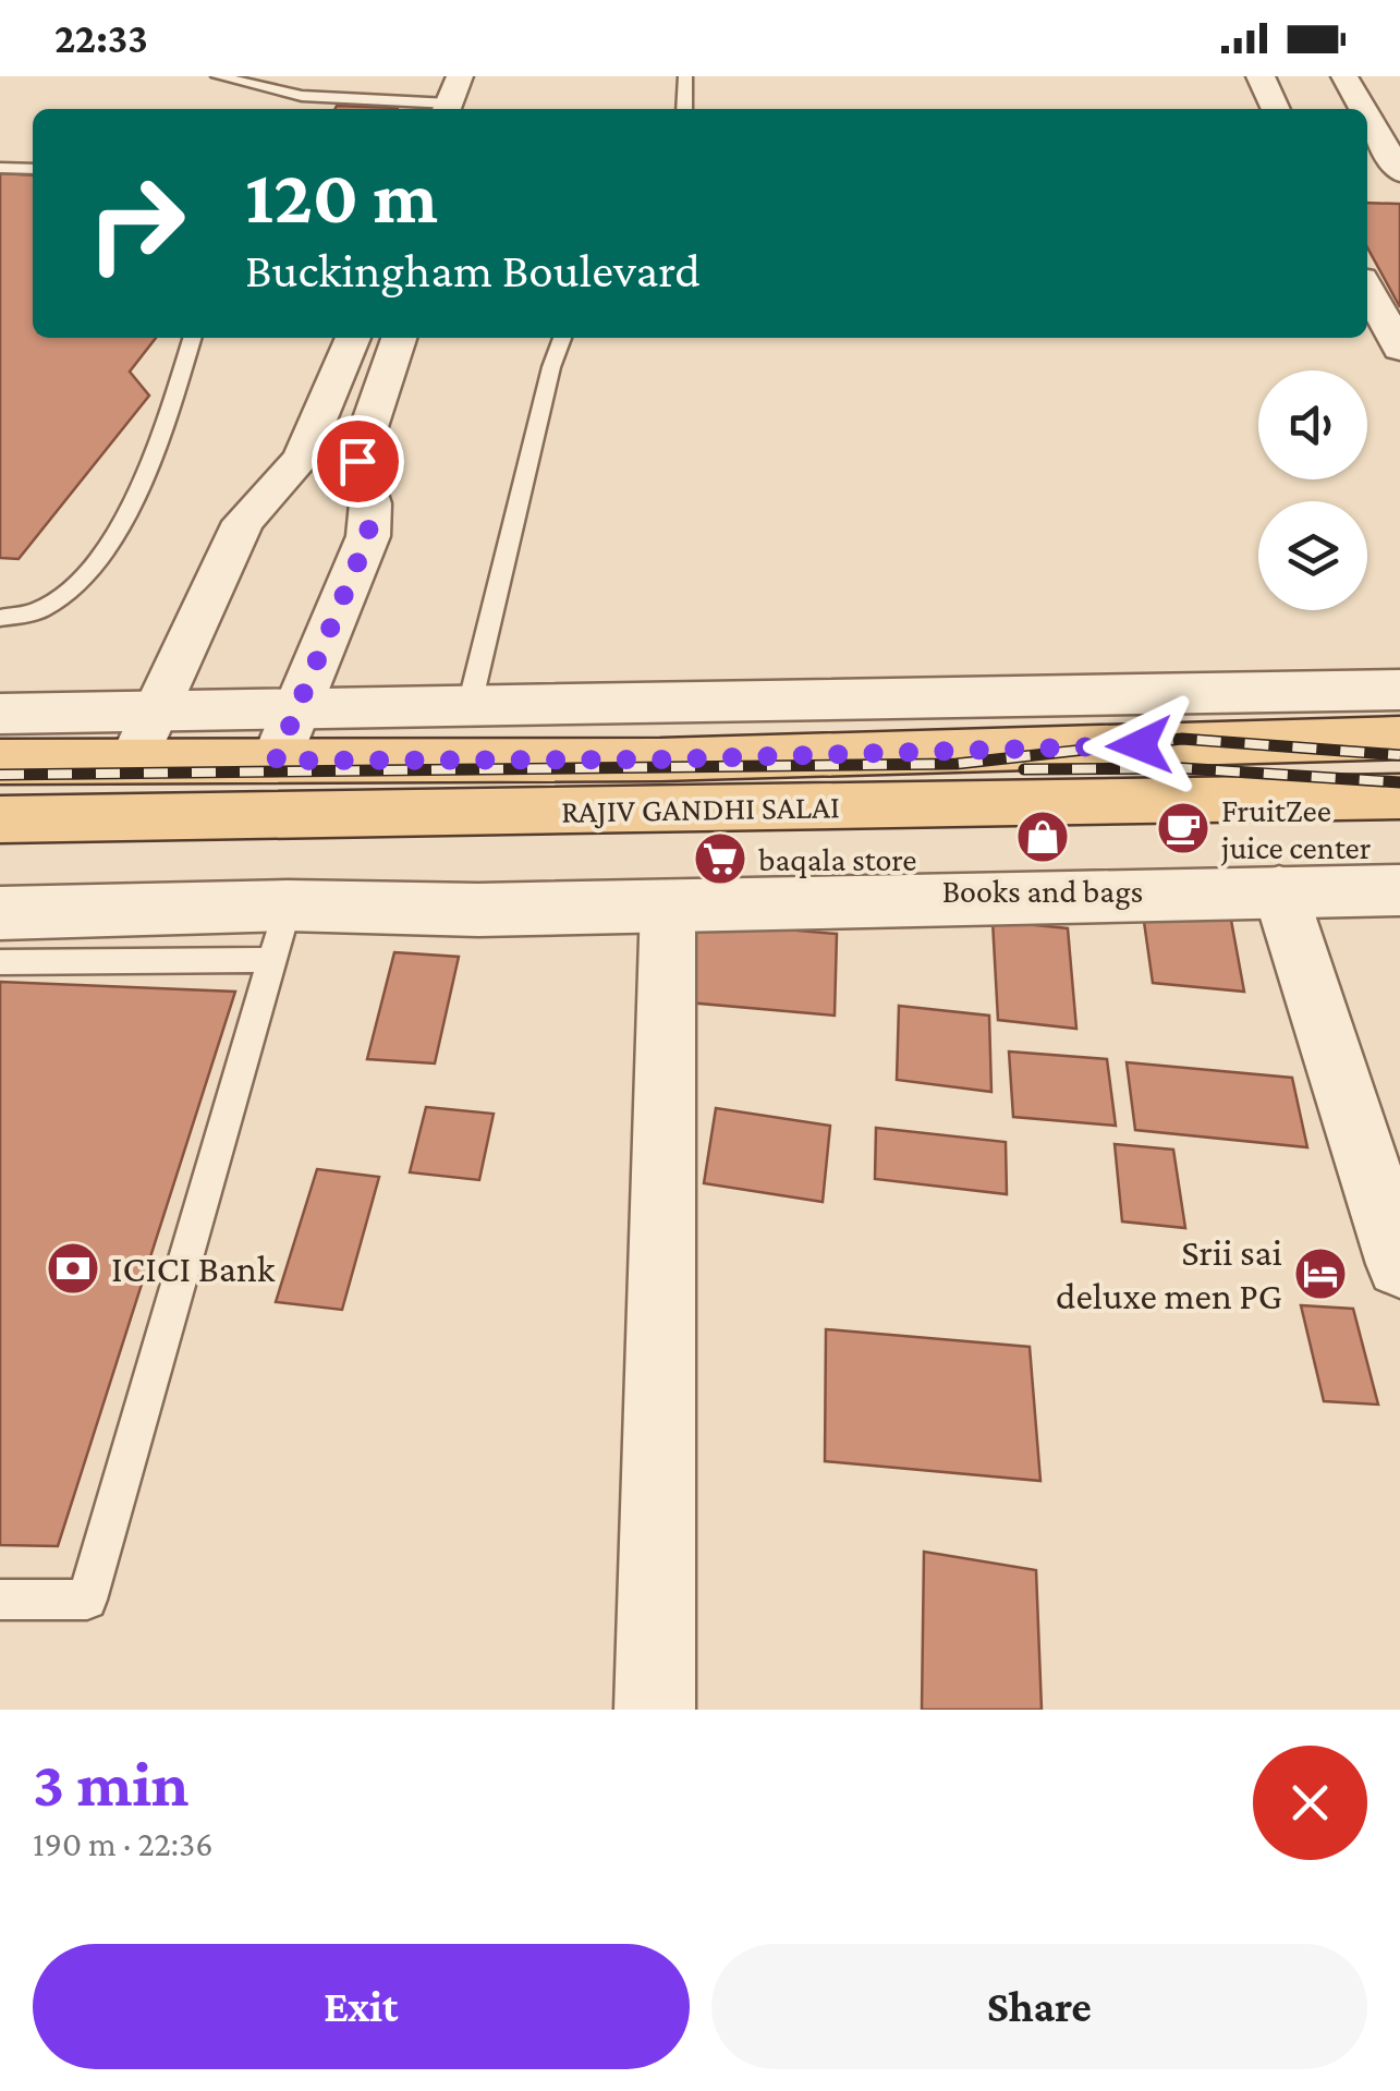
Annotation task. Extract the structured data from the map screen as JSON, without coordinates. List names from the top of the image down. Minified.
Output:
{"streets":{"main road":["RAJIV GANDHI SALAI"]},"places":{"cafe":["FruitZee juice center"],"shop":["Books and bags"],"supermarket":["baqala store"],"bank":["ICICI Bank"],"hotel":["Srii sai deluxe men PG"]},"page":{"status":"22:33","turn":["120 m","Buckingham Boulevard"],"heading":["3 min","190 m · 22:36"],"buttons":["Exit","Share"]}}
